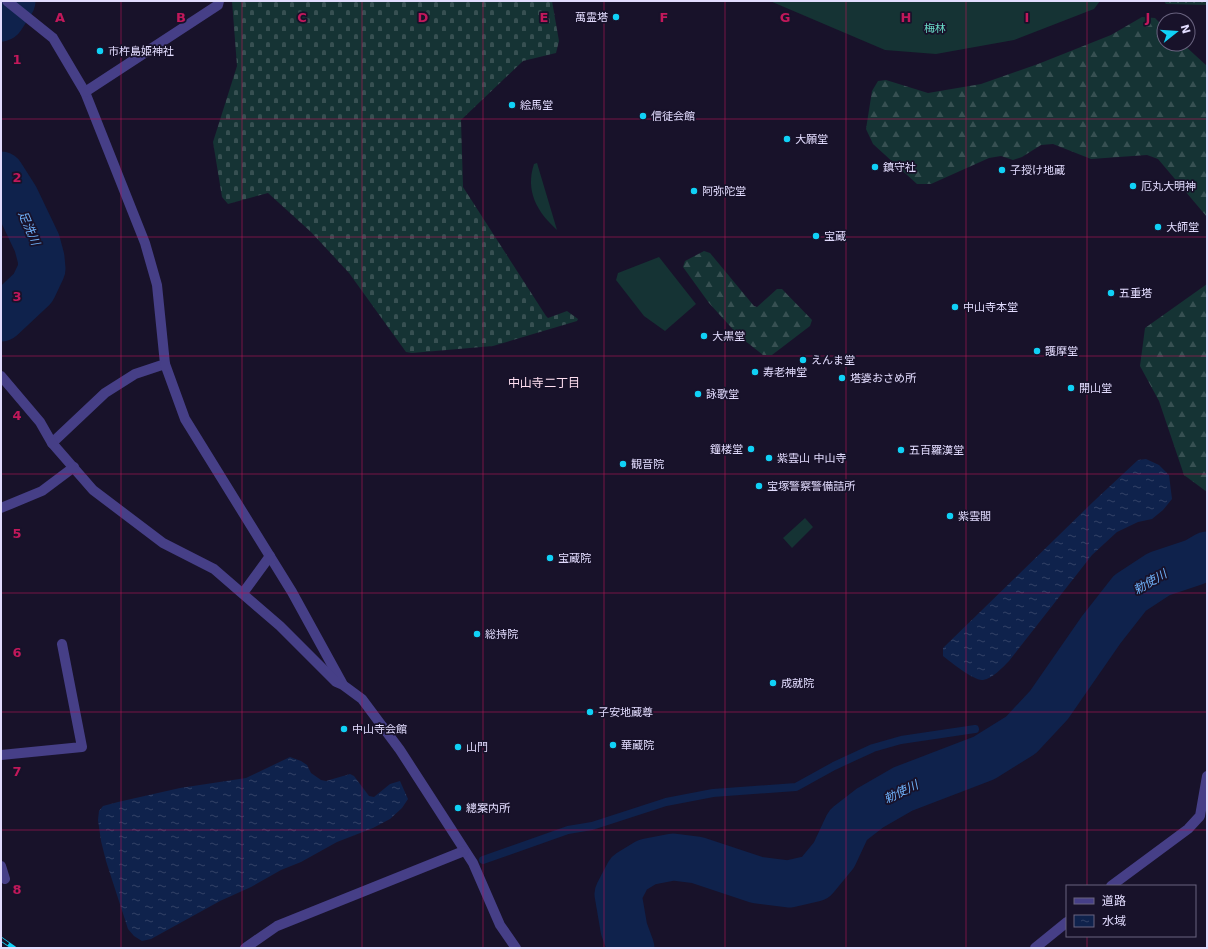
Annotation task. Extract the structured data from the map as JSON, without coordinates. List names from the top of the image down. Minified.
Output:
{"districts":["中山寺二丁目"],"water":["足洗川","勅使川"],"parks":["梅林"],"places":["萬霊塔","市杵島姫神社","絵馬堂","信徒会館","大願堂","鎮守社","子授け地蔵","厄丸大明神","阿弥陀堂","大師堂","宝蔵","五重塔","中山寺本堂","大黒堂","護摩堂","えんま堂","寿老神堂","塔婆おさめ所","開山堂","詠歌堂","鐘楼堂","五百羅漢堂","紫雲山 中山寺","観音院","宝塚警察警備詰所","紫雲閣","宝蔵院","総持院","成就院","子安地蔵尊","中山寺会館","華蔵院","山門","總案内所"],"legend":["道路","水域"],"north":"right","grid":{"columns":["A","B","C","D","E","F","G","H","I","J"],"rows":["1","2","3","4","5","6","7","8"]}}
